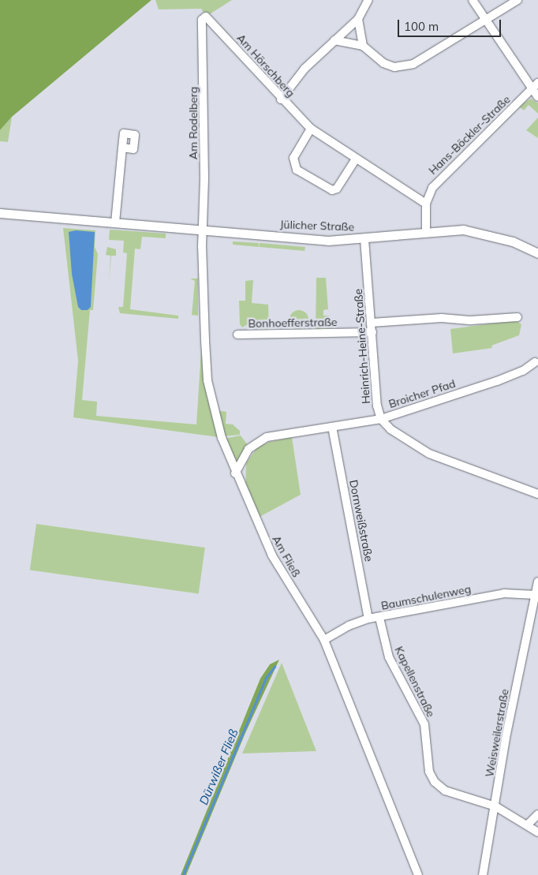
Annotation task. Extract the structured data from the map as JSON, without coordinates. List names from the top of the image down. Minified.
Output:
{"streets":{"street":["Am Hörschberg","Am Rodelberg","Hans-Böckler-Straße","Jülicher Straße","Bonhoefferstraße","Heinrich-Heine-Straße","Broicher Pfad","Dornweißstraße","Am Fließ","Baumschulenweg","Kapellenstraße","Weisweilerstraße"]},"crossings":[["Am Hörschberg","Am Rodelberg"],["Am Hörschberg","Hans-Böckler-Straße"],["Am Rodelberg","Jülicher Straße"],["Am Rodelberg","Am Fließ"],["Hans-Böckler-Straße","Jülicher Straße"],["Jülicher Straße","Heinrich-Heine-Straße"],["Jülicher Straße","Am Fließ"],["Bonhoefferstraße","Heinrich-Heine-Straße"],["Heinrich-Heine-Straße","Broicher Pfad"],["Broicher Pfad","Dornweißstraße"],["Broicher Pfad","Am Fließ"],["Dornweißstraße","Baumschulenweg"],["Am Fließ","Baumschulenweg"],["Baumschulenweg","Kapellenstraße"],["Baumschulenweg","Weisweilerstraße"],["Kapellenstraße","Weisweilerstraße"]],"water":["Dürwißer Fließ"],"scale_bar":"100 m"}
